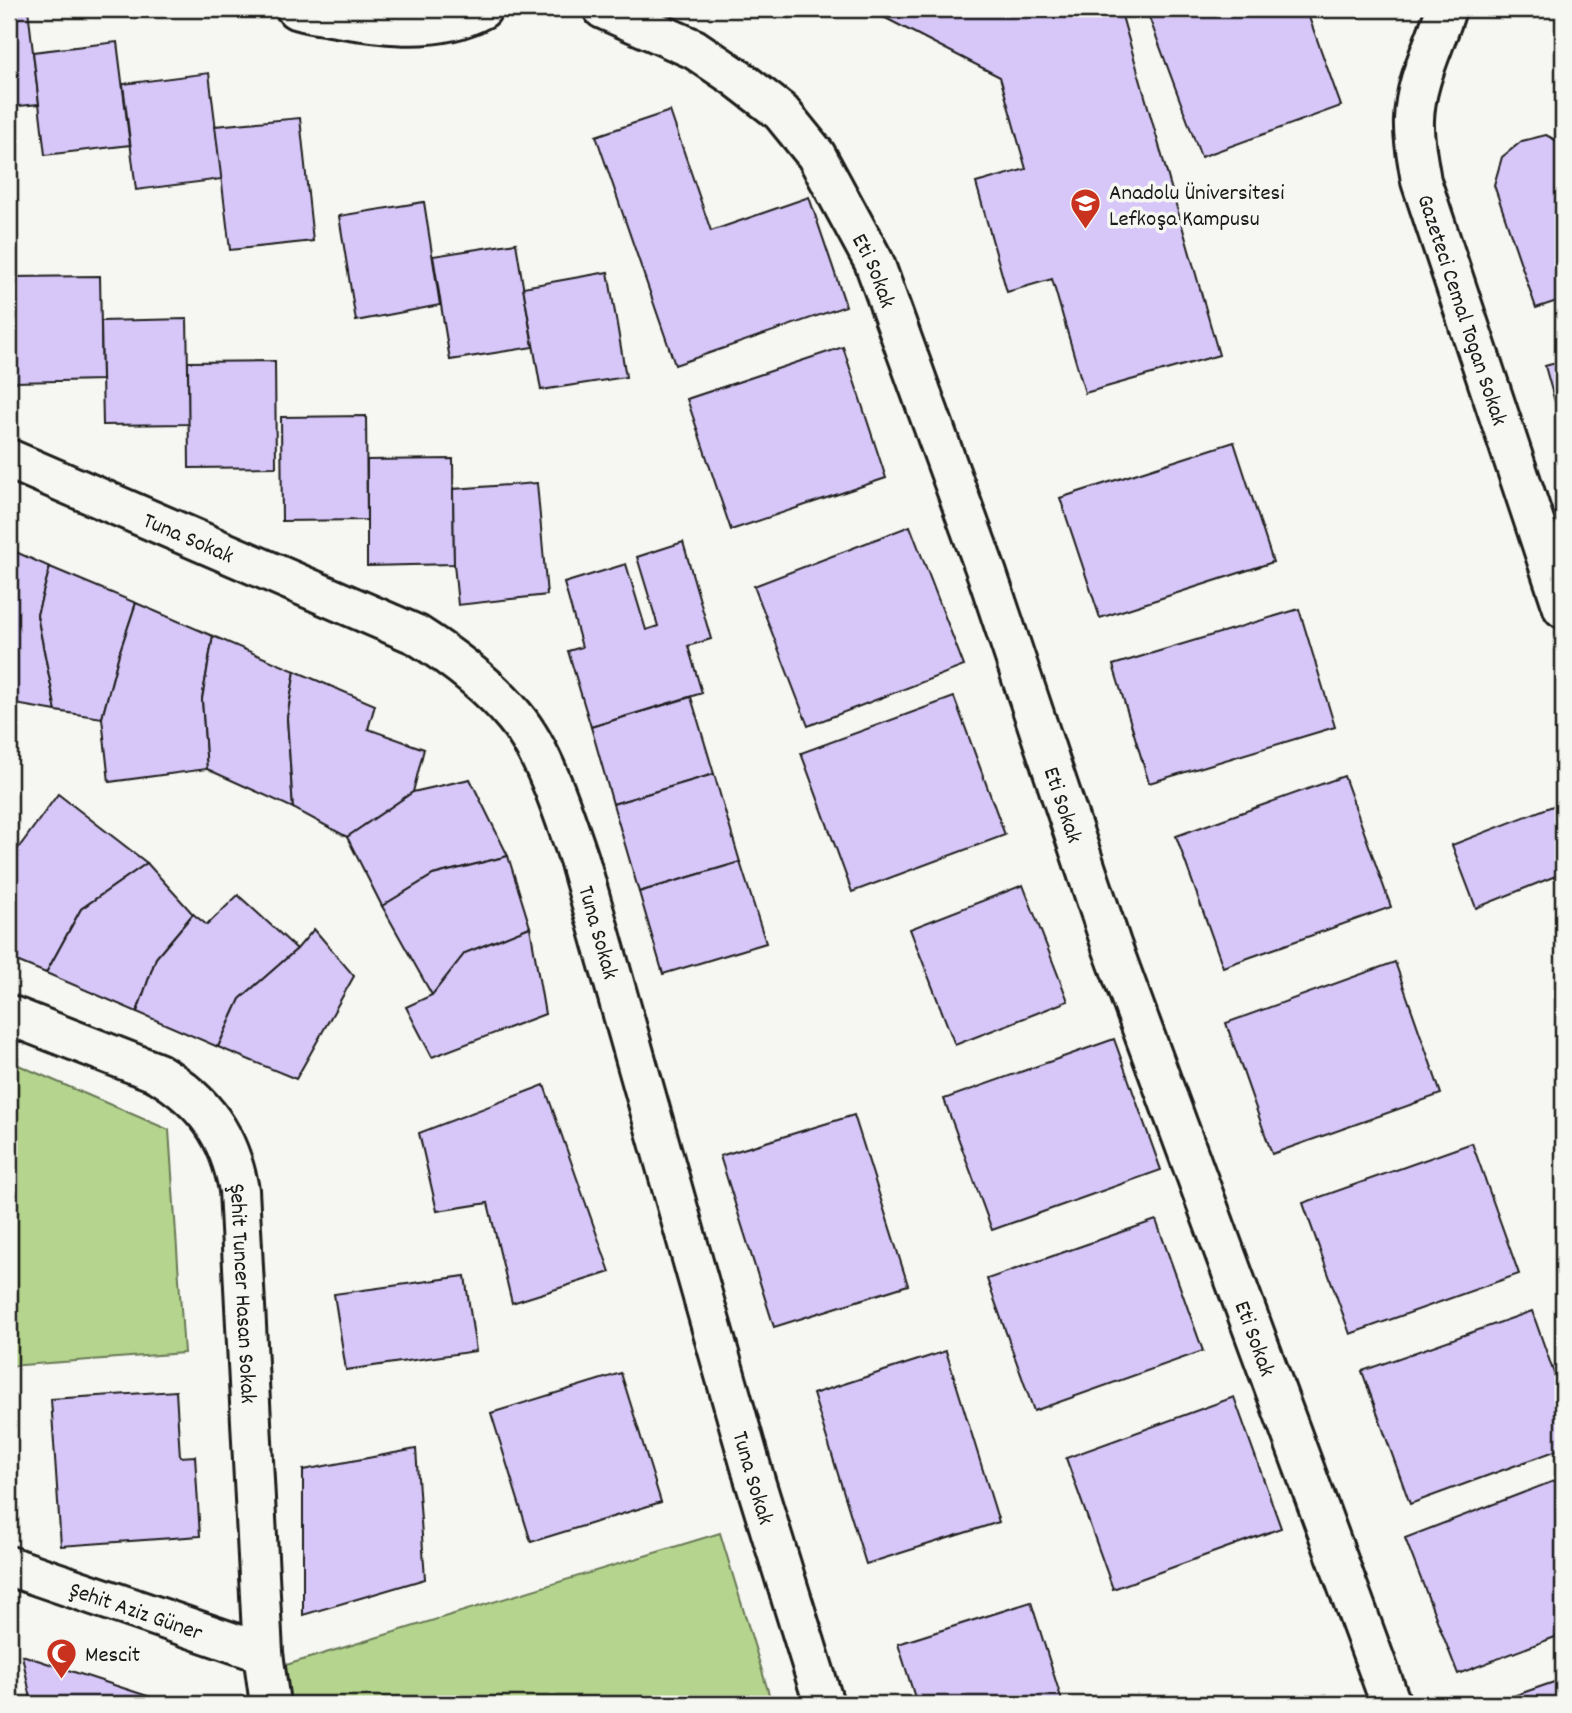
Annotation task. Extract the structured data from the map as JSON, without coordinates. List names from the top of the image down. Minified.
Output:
{"streets":{"street":["Eti Sokak","Gazeteci Cemal Togan Sokak","Tuna Sokak","Şehit Tuncer Hasan Sokak","Şehit Aziz Güner"]},"crossings":[["Şehit Tuncer Hasan Sokak","Şehit Aziz Güner"]],"places":{"school or university":["Anadolu Üniversitesi Lefkoşa Kampusu"],"mosque":["Mescit"]}}
